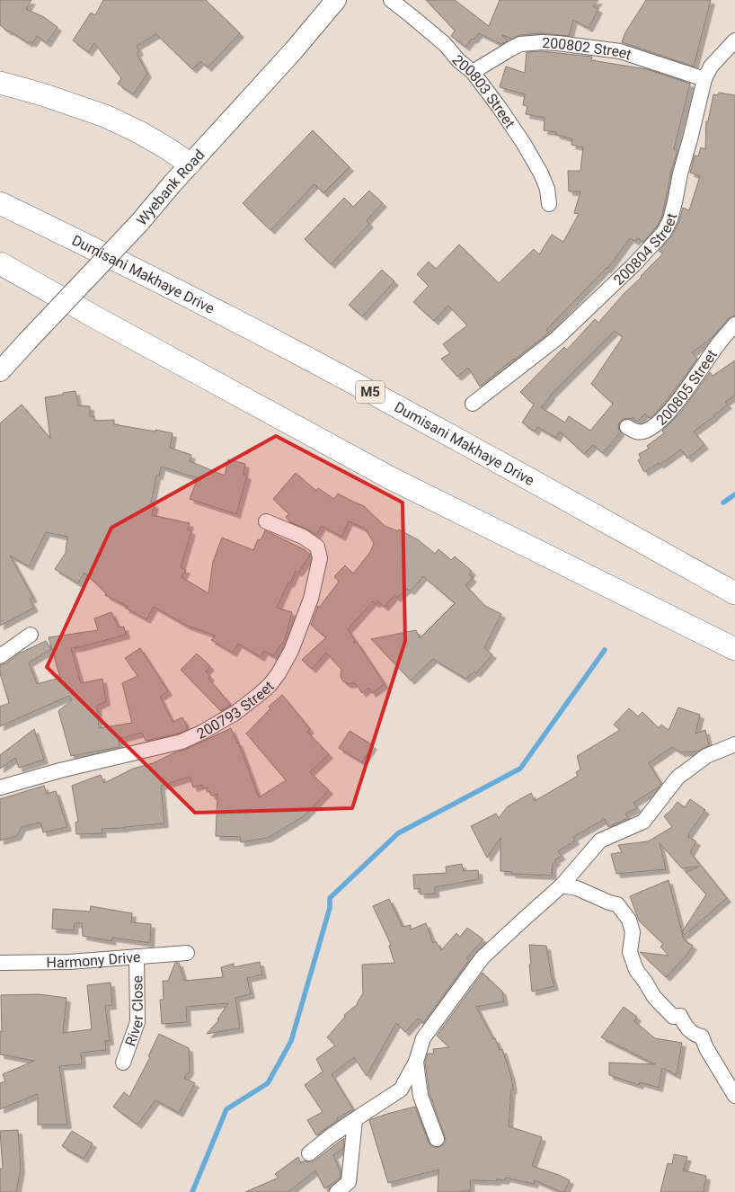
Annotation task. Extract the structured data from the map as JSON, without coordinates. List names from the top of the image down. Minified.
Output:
{"streets":{"main road":["Dumisani Makhaye Drive","M5"],"street":["200802 Street","200803 Street","Wyebank Road","200804 Street","200805 Street","200793 Street","Harmony Drive","River Close"]},"crossings":[["200802 Street","200803 Street"],["200802 Street","200804 Street"],["Harmony Drive","River Close"]]}
